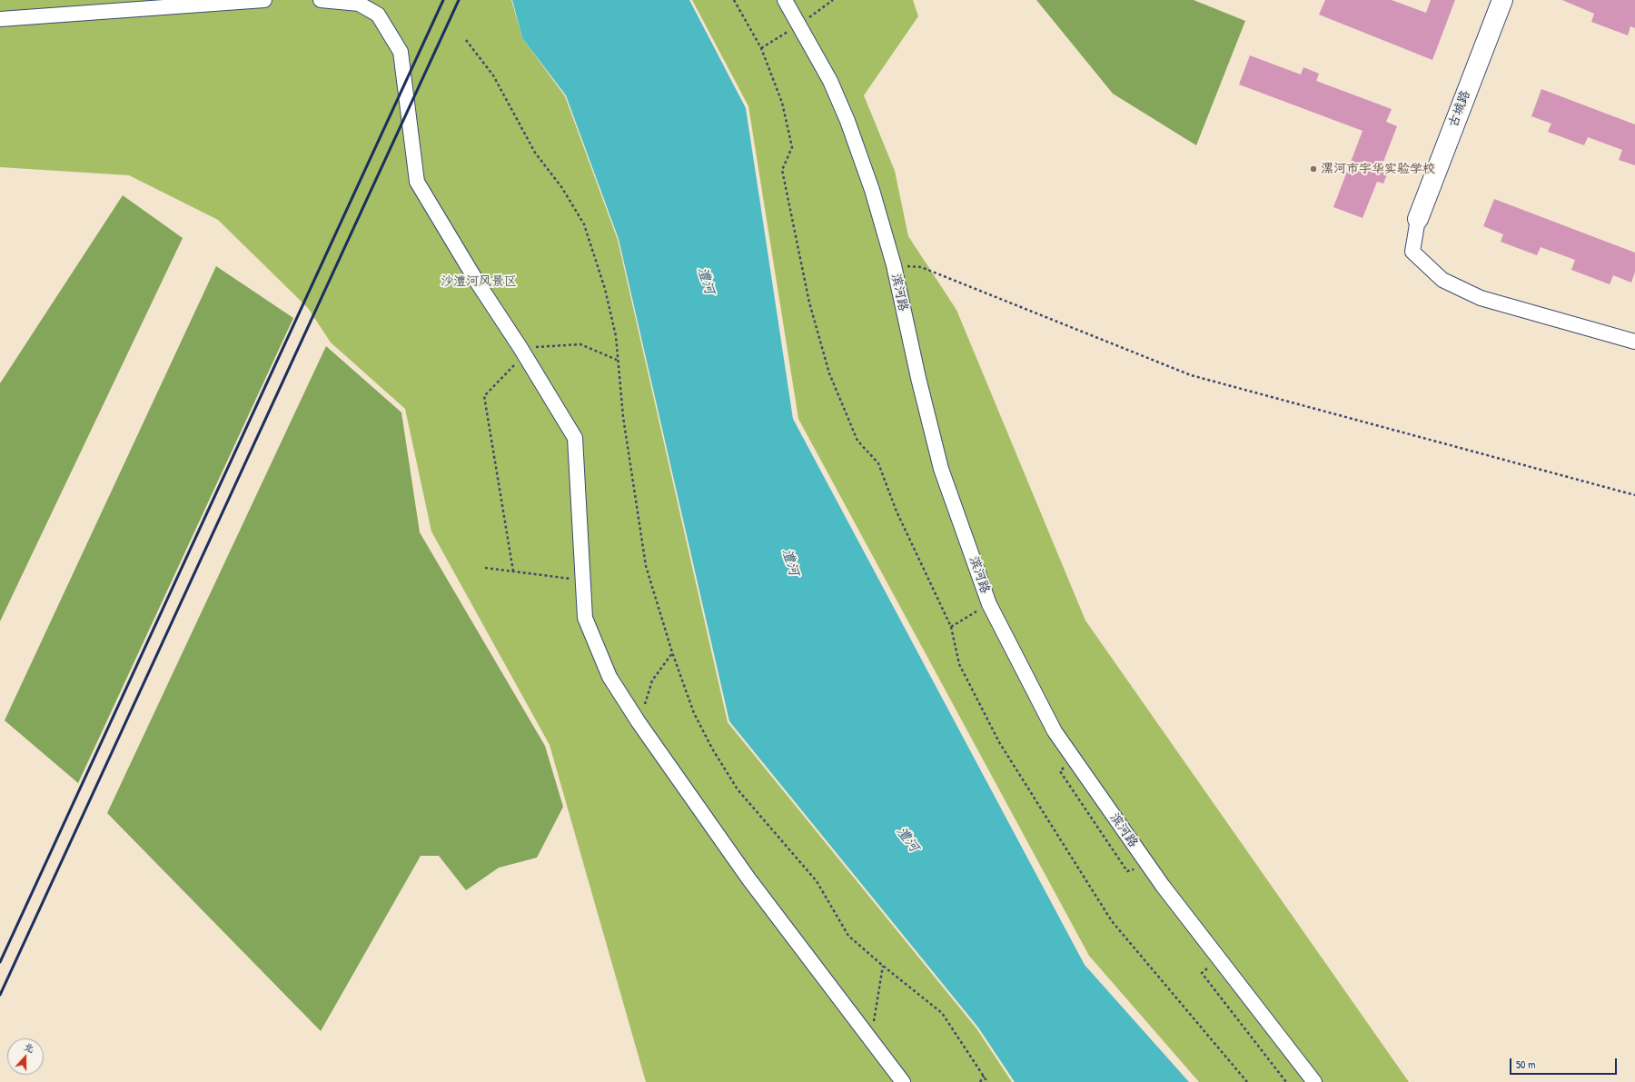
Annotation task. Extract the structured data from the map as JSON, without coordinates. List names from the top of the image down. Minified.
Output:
{"streets":{"street":["古城路","滨河路"]},"water":["澧河"],"parks":["沙澧河风景区"],"places":["漯河市宇华实验学校"],"scale_bar":"50 m","north":"top"}
